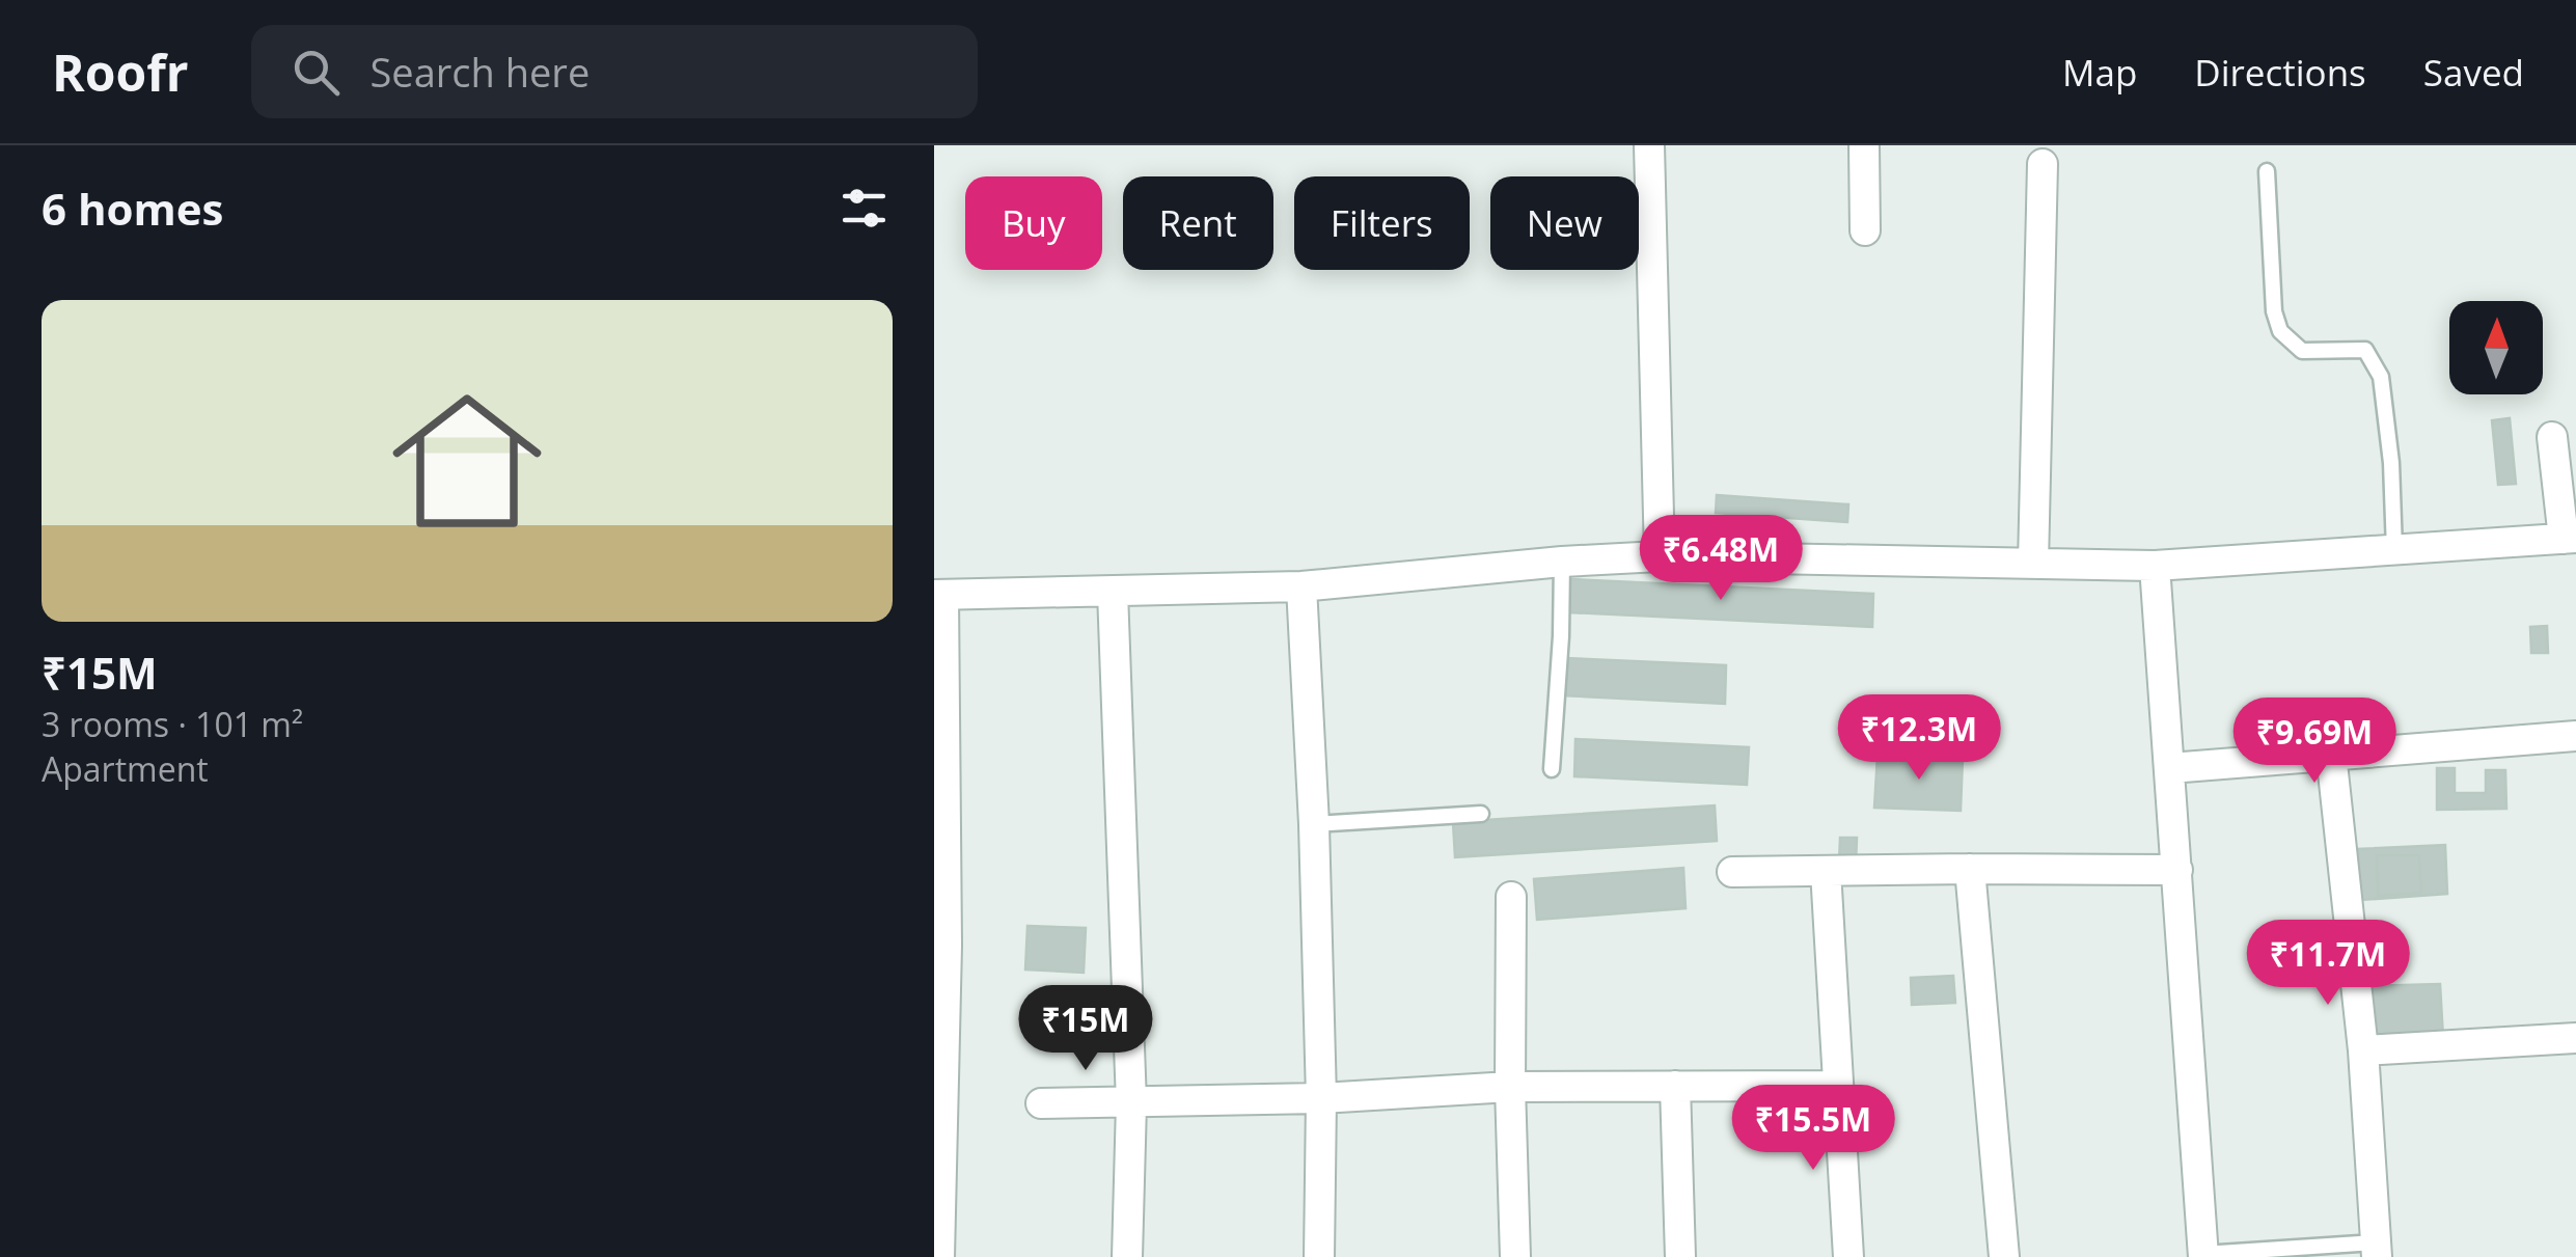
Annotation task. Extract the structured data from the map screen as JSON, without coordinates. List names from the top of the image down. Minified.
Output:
{"north":"top","page":{"header":"Roofr","search":"Search here","nav":["Map","Directions","Saved"],"heading":"6 homes","chip":["Buy","Rent","Filters","New"],"list":[{"name":"₹15M","note":"3 rooms · 101 m² · Apartment"}],"price":["₹6.48M","₹12.3M","₹9.69M","₹11.7M","₹15M","₹15.5M"]}}
